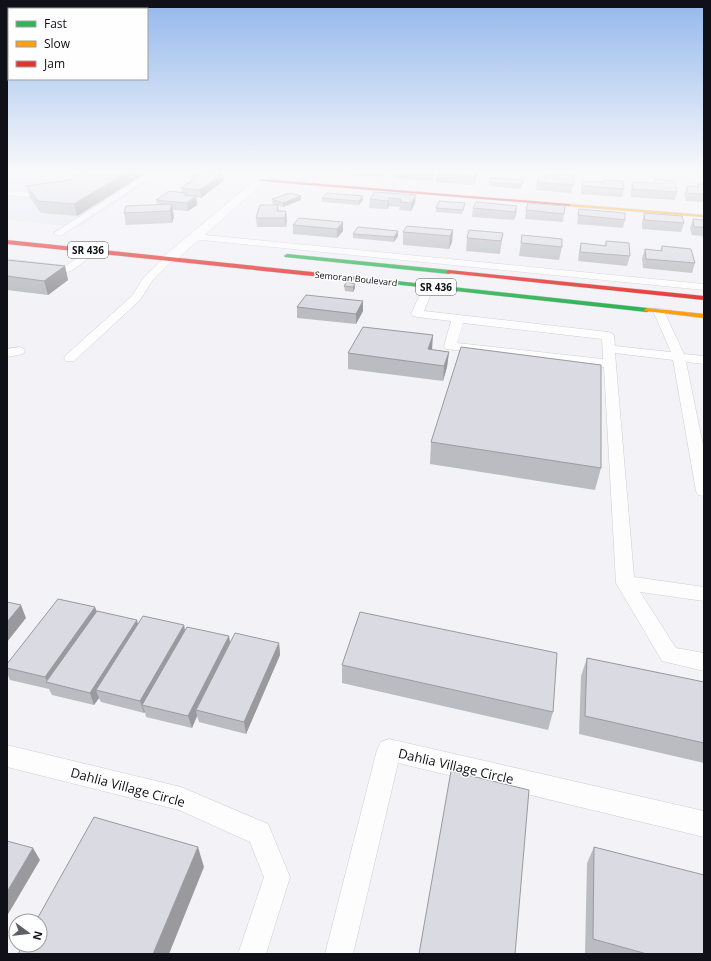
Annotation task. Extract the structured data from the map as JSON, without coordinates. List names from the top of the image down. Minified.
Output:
{"streets":{"main road":["SR 436","Semoran Boulevard"],"lane":["Dahlia Village Circle"]},"legend":["Fast","Slow","Jam"],"north":"right"}
